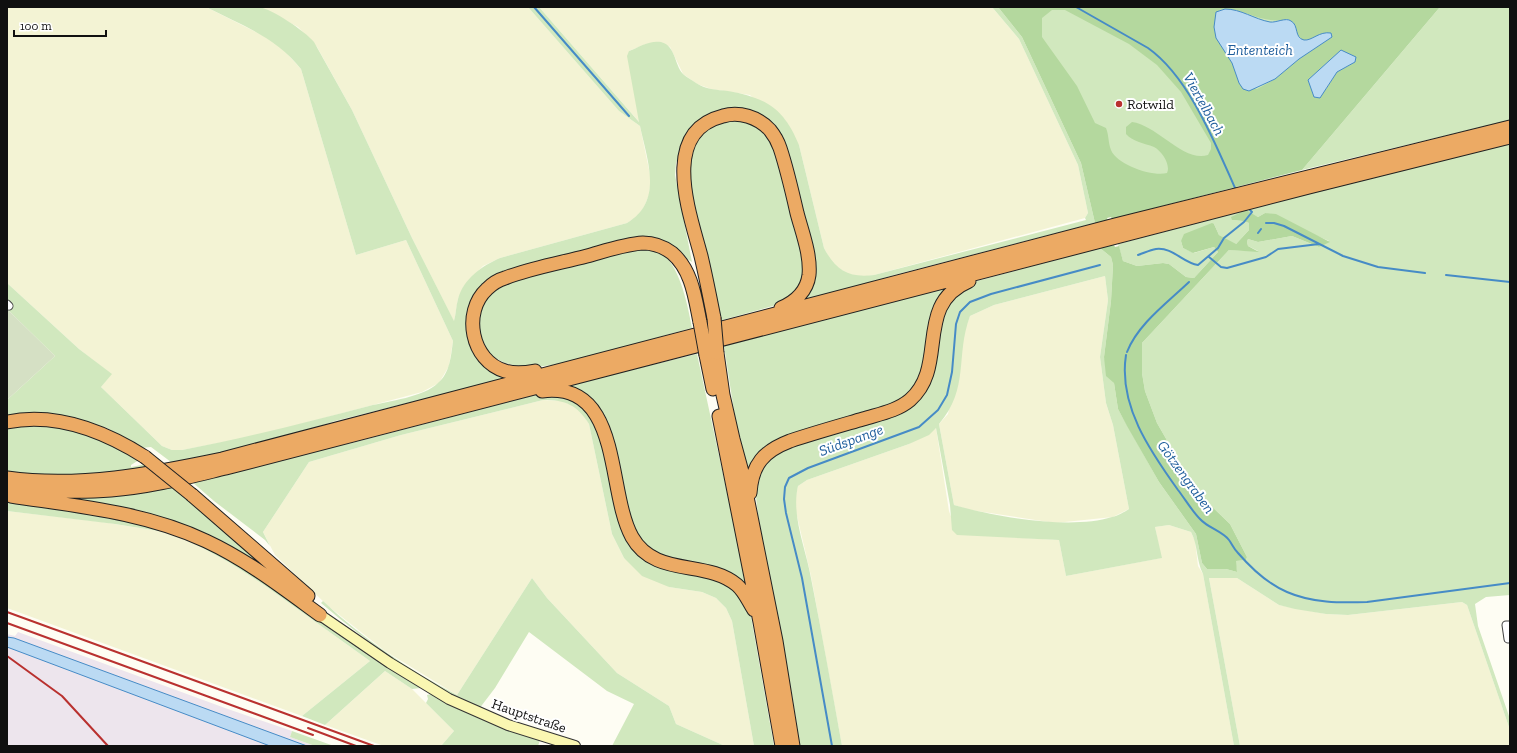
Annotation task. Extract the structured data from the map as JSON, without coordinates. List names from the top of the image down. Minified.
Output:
{"streets":{"main road":["Hauptstraße"]},"water":["Ententeich","Viertelbach","Südspange","Götzengraben"],"places":["Rotwild"],"scale_bar":"100 m"}
